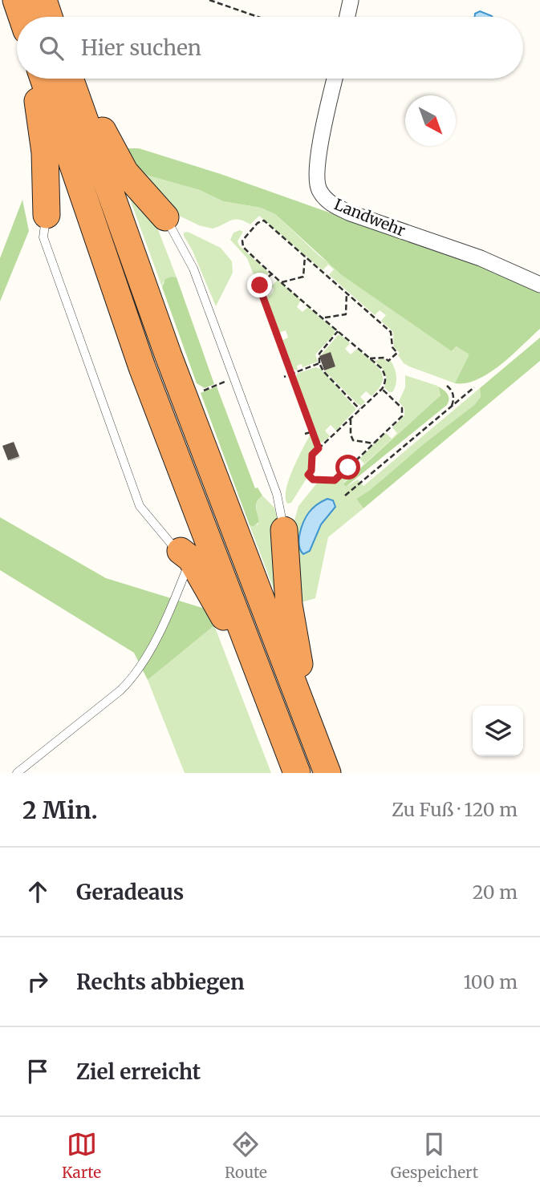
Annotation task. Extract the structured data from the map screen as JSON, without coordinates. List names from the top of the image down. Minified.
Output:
{"streets":{"street":["Landwehr"]},"north":"bottom right","page":{"search":"Hier suchen","heading":["2 Min.","Zu Fuß · 120 m"],"list":[["Geradeaus","20 m"],["Rechts abbiegen","100 m"],"Ziel erreicht"],"nav":["Karte","Route","Gespeichert"]}}
